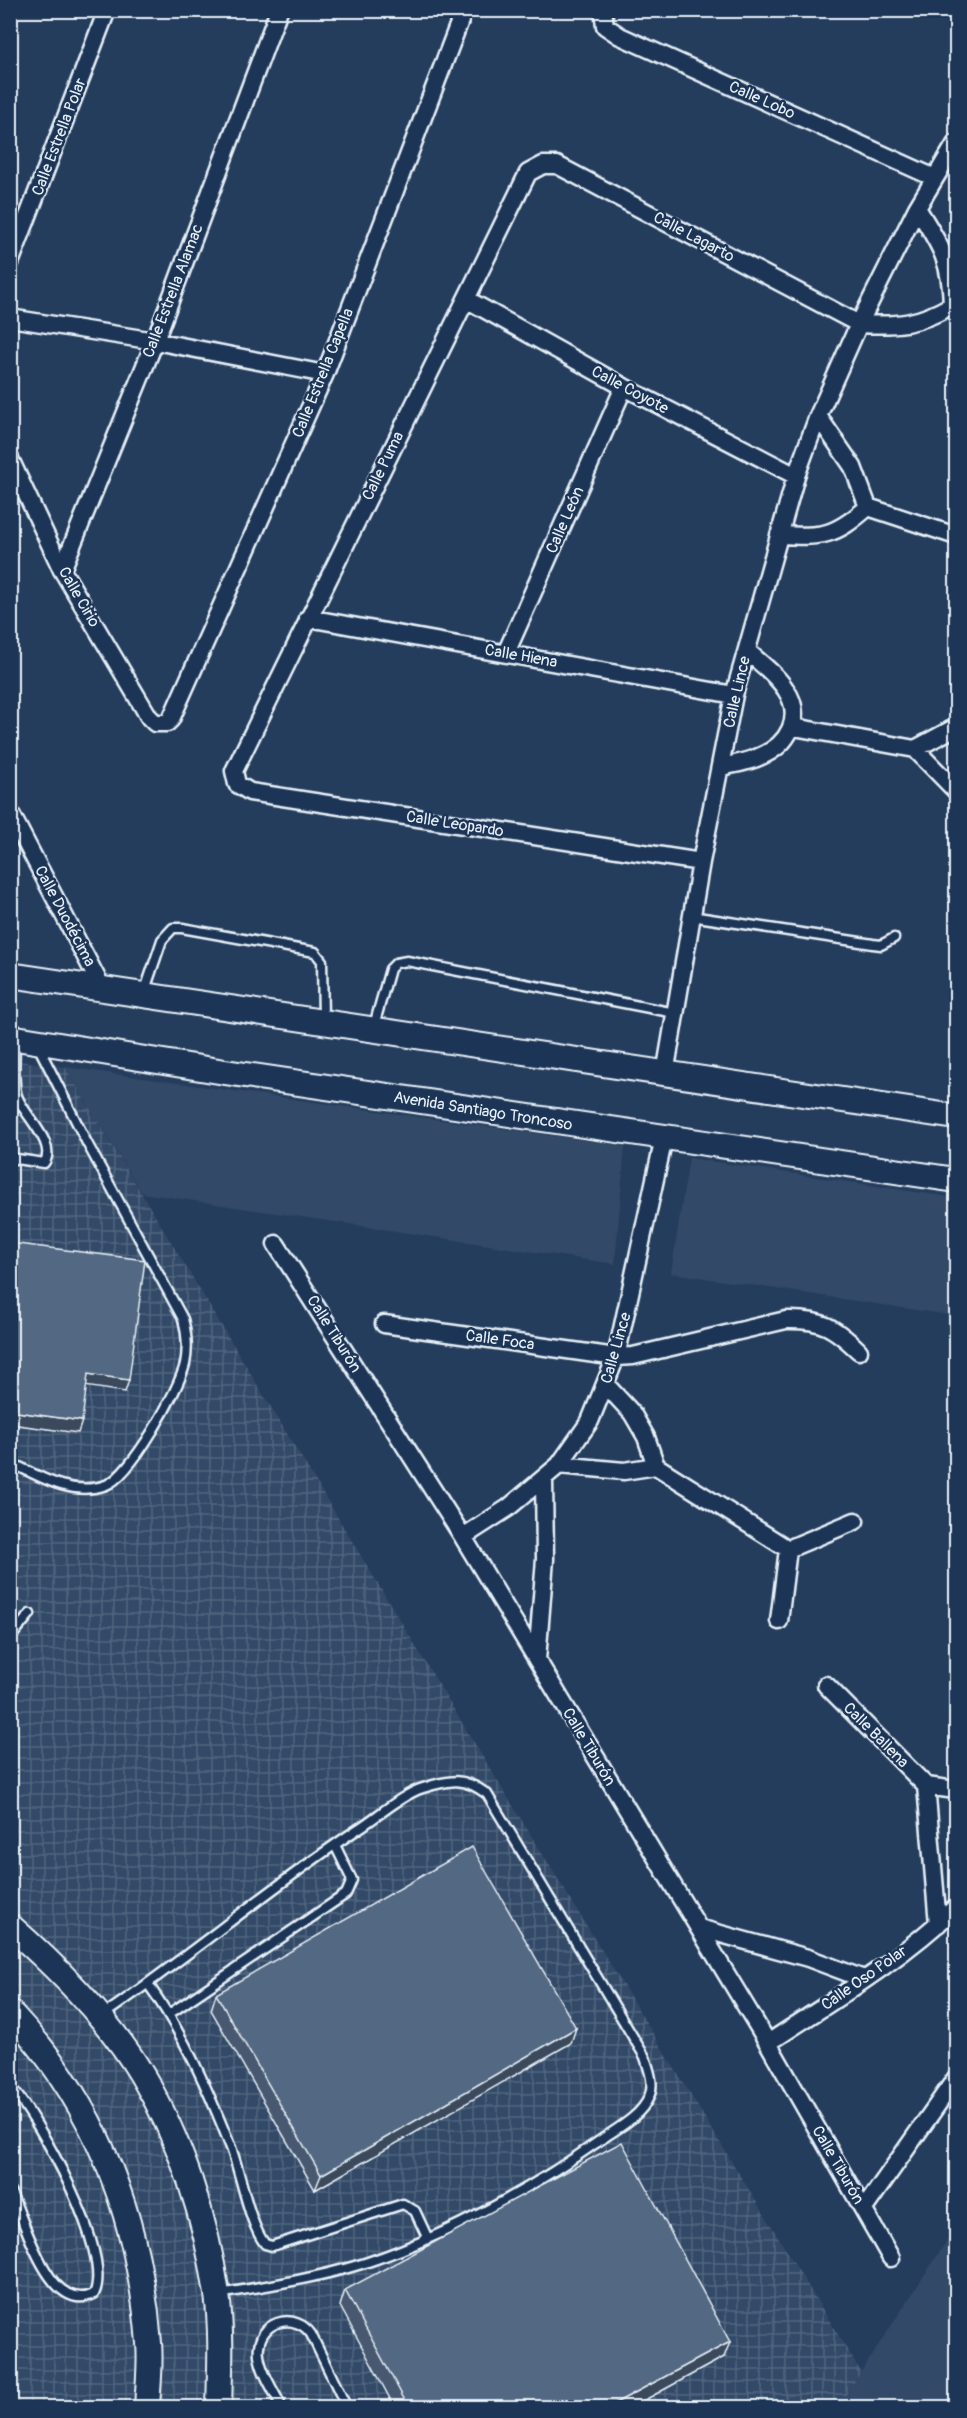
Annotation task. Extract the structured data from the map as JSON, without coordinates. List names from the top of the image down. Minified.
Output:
{"streets":{"main road":["Avenida Santiago Troncoso"],"street":["Calle Lobo","Calle Estrella Polar","Calle Lagarto","Calle Estrella Alamac","Calle Estrella Capella","Calle Coyote","Calle Puma","Calle León","Calle Cirio","Calle Hiena","Calle Lince","Calle Leopardo","Calle Duodécima","Calle Tiburón","Calle Foca","Calle Ballena","Calle Oso Polar"]},"crossings":[["Calle Lobo","Calle Lince"],["Calle Lagarto","Calle Puma"],["Calle Lagarto","Calle Lince"],["Calle Estrella Alamac","Calle Cirio"],["Calle Estrella Capella","Calle Cirio"],["Calle Coyote","Calle Puma"],["Calle Coyote","Calle León"],["Calle Coyote","Calle Lince"],["Calle Puma","Calle Hiena"],["Calle Puma","Calle Leopardo"],["Calle León","Calle Hiena"],["Calle Hiena","Calle Lince"],["Calle Lince","Calle Leopardo"],["Calle Lince","Avenida Santiago Troncoso"],["Calle Lince","Calle Tiburón"],["Calle Lince","Calle Foca"],["Calle Tiburón","Calle Oso Polar"]]}
